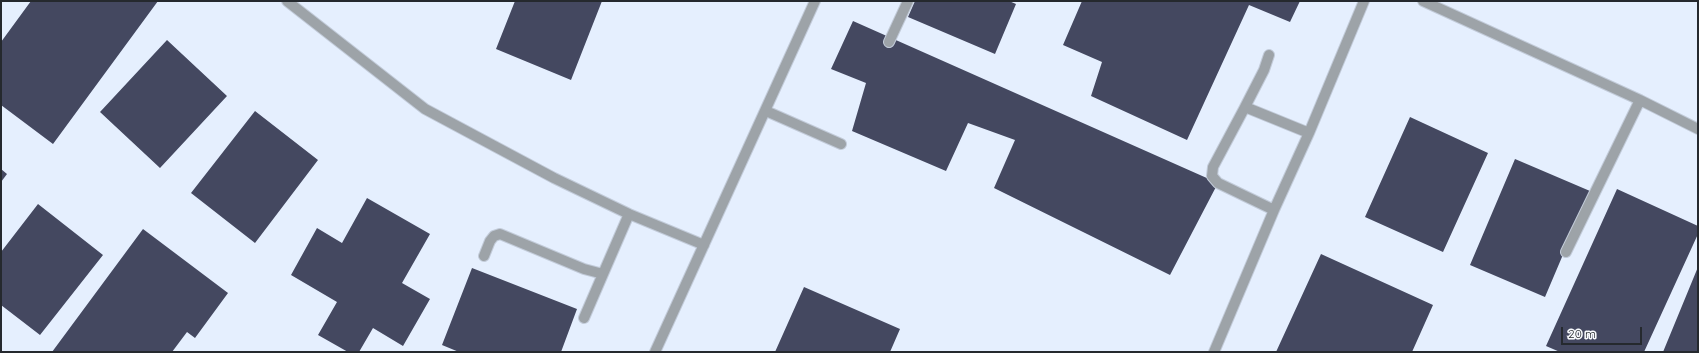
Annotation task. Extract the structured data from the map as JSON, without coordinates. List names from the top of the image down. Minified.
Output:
{"scale_bar":"20 m"}
